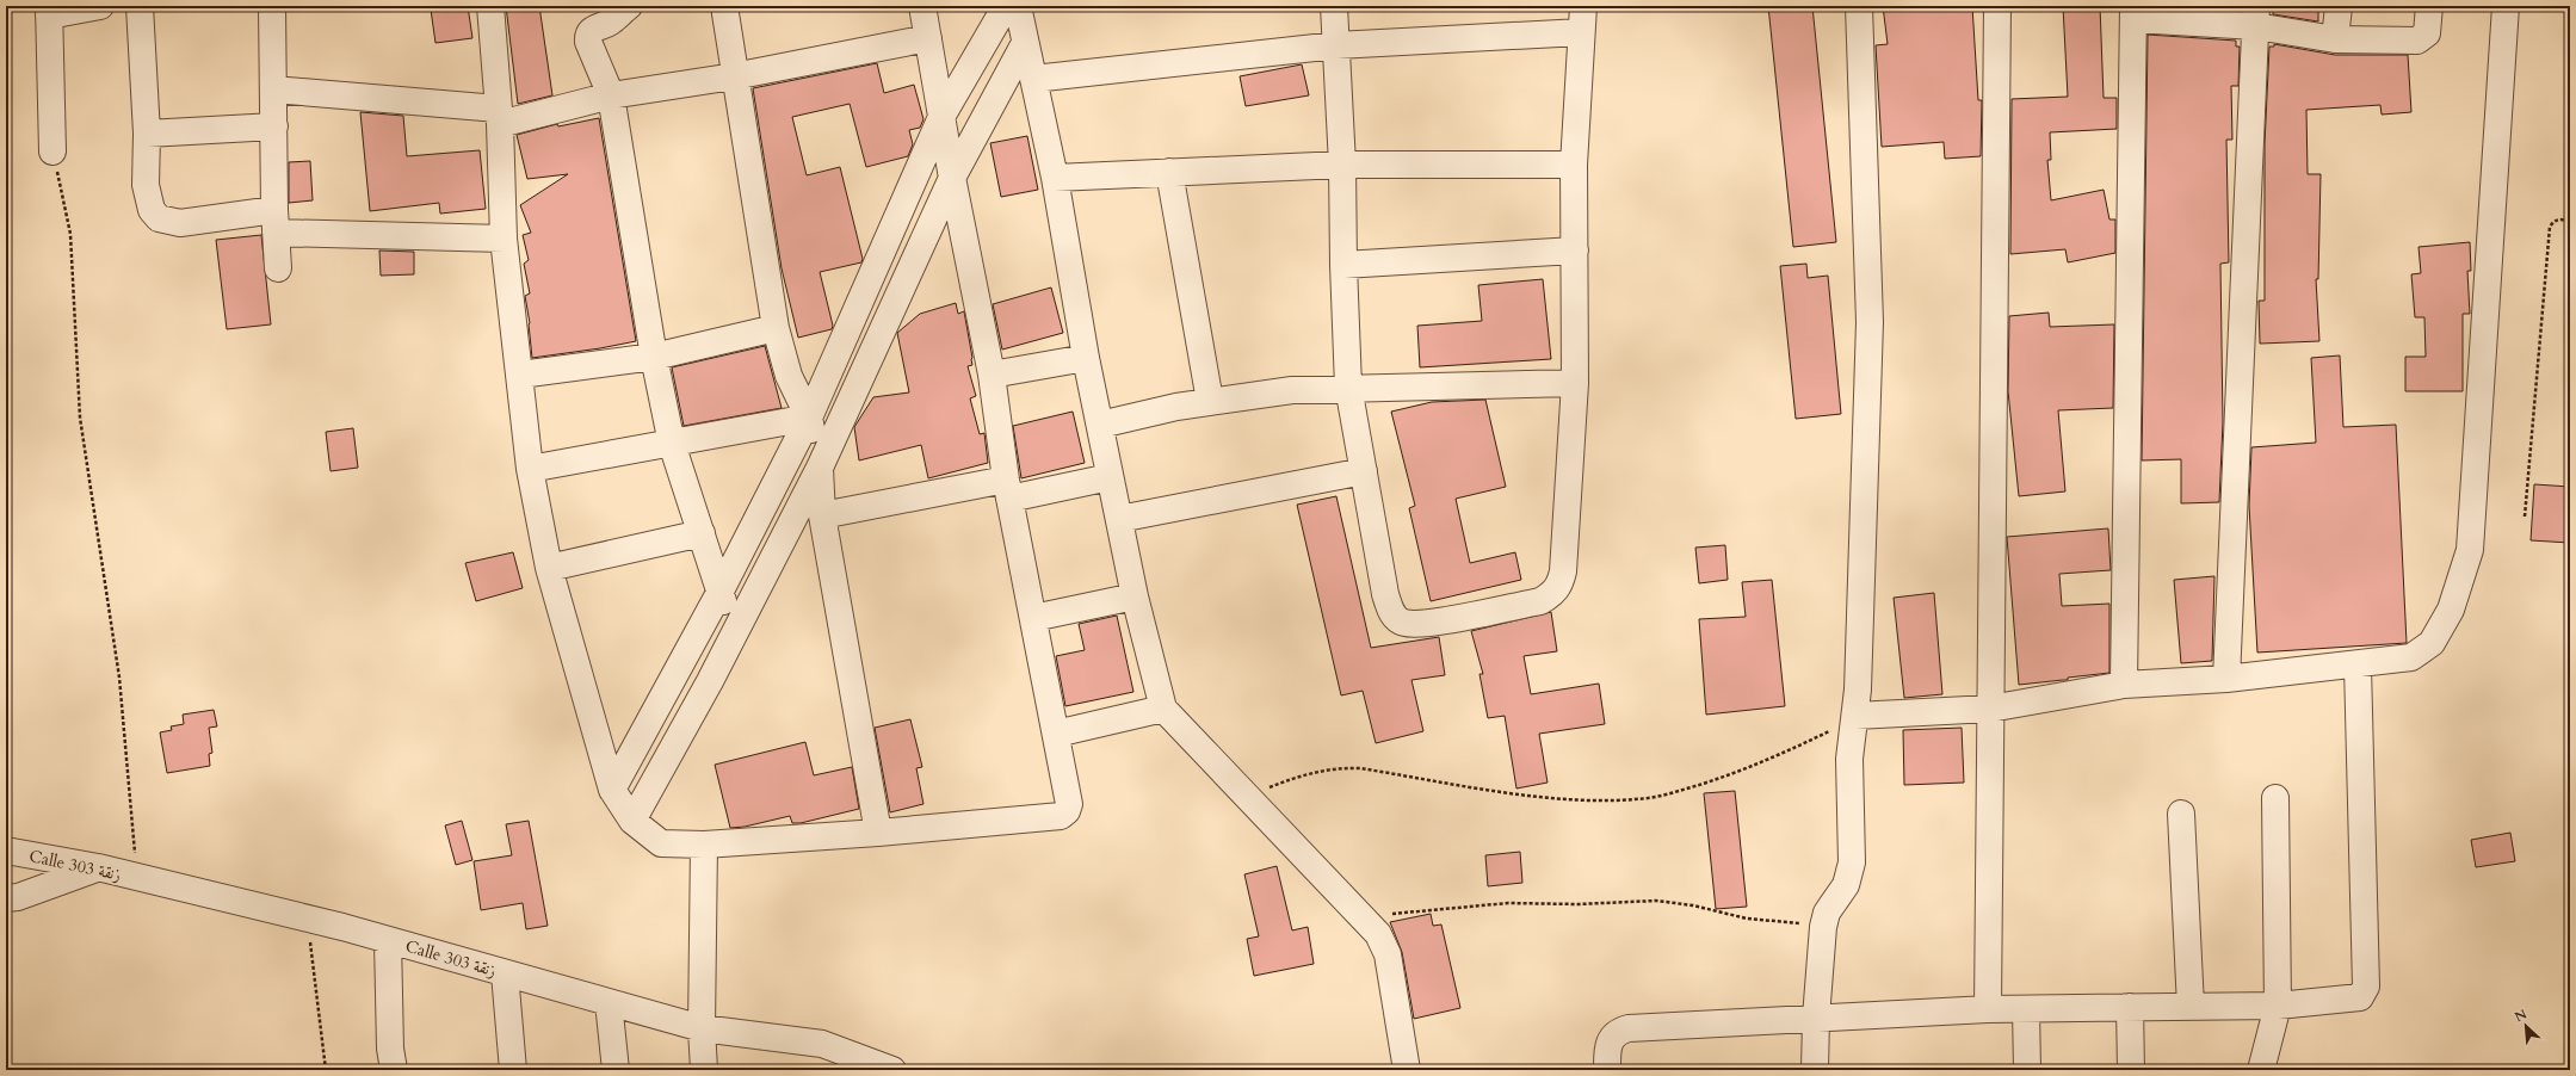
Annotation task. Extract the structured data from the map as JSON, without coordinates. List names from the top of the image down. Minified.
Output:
{"streets":{"street":["Calle 303 زنقة"]},"north":"top left"}
